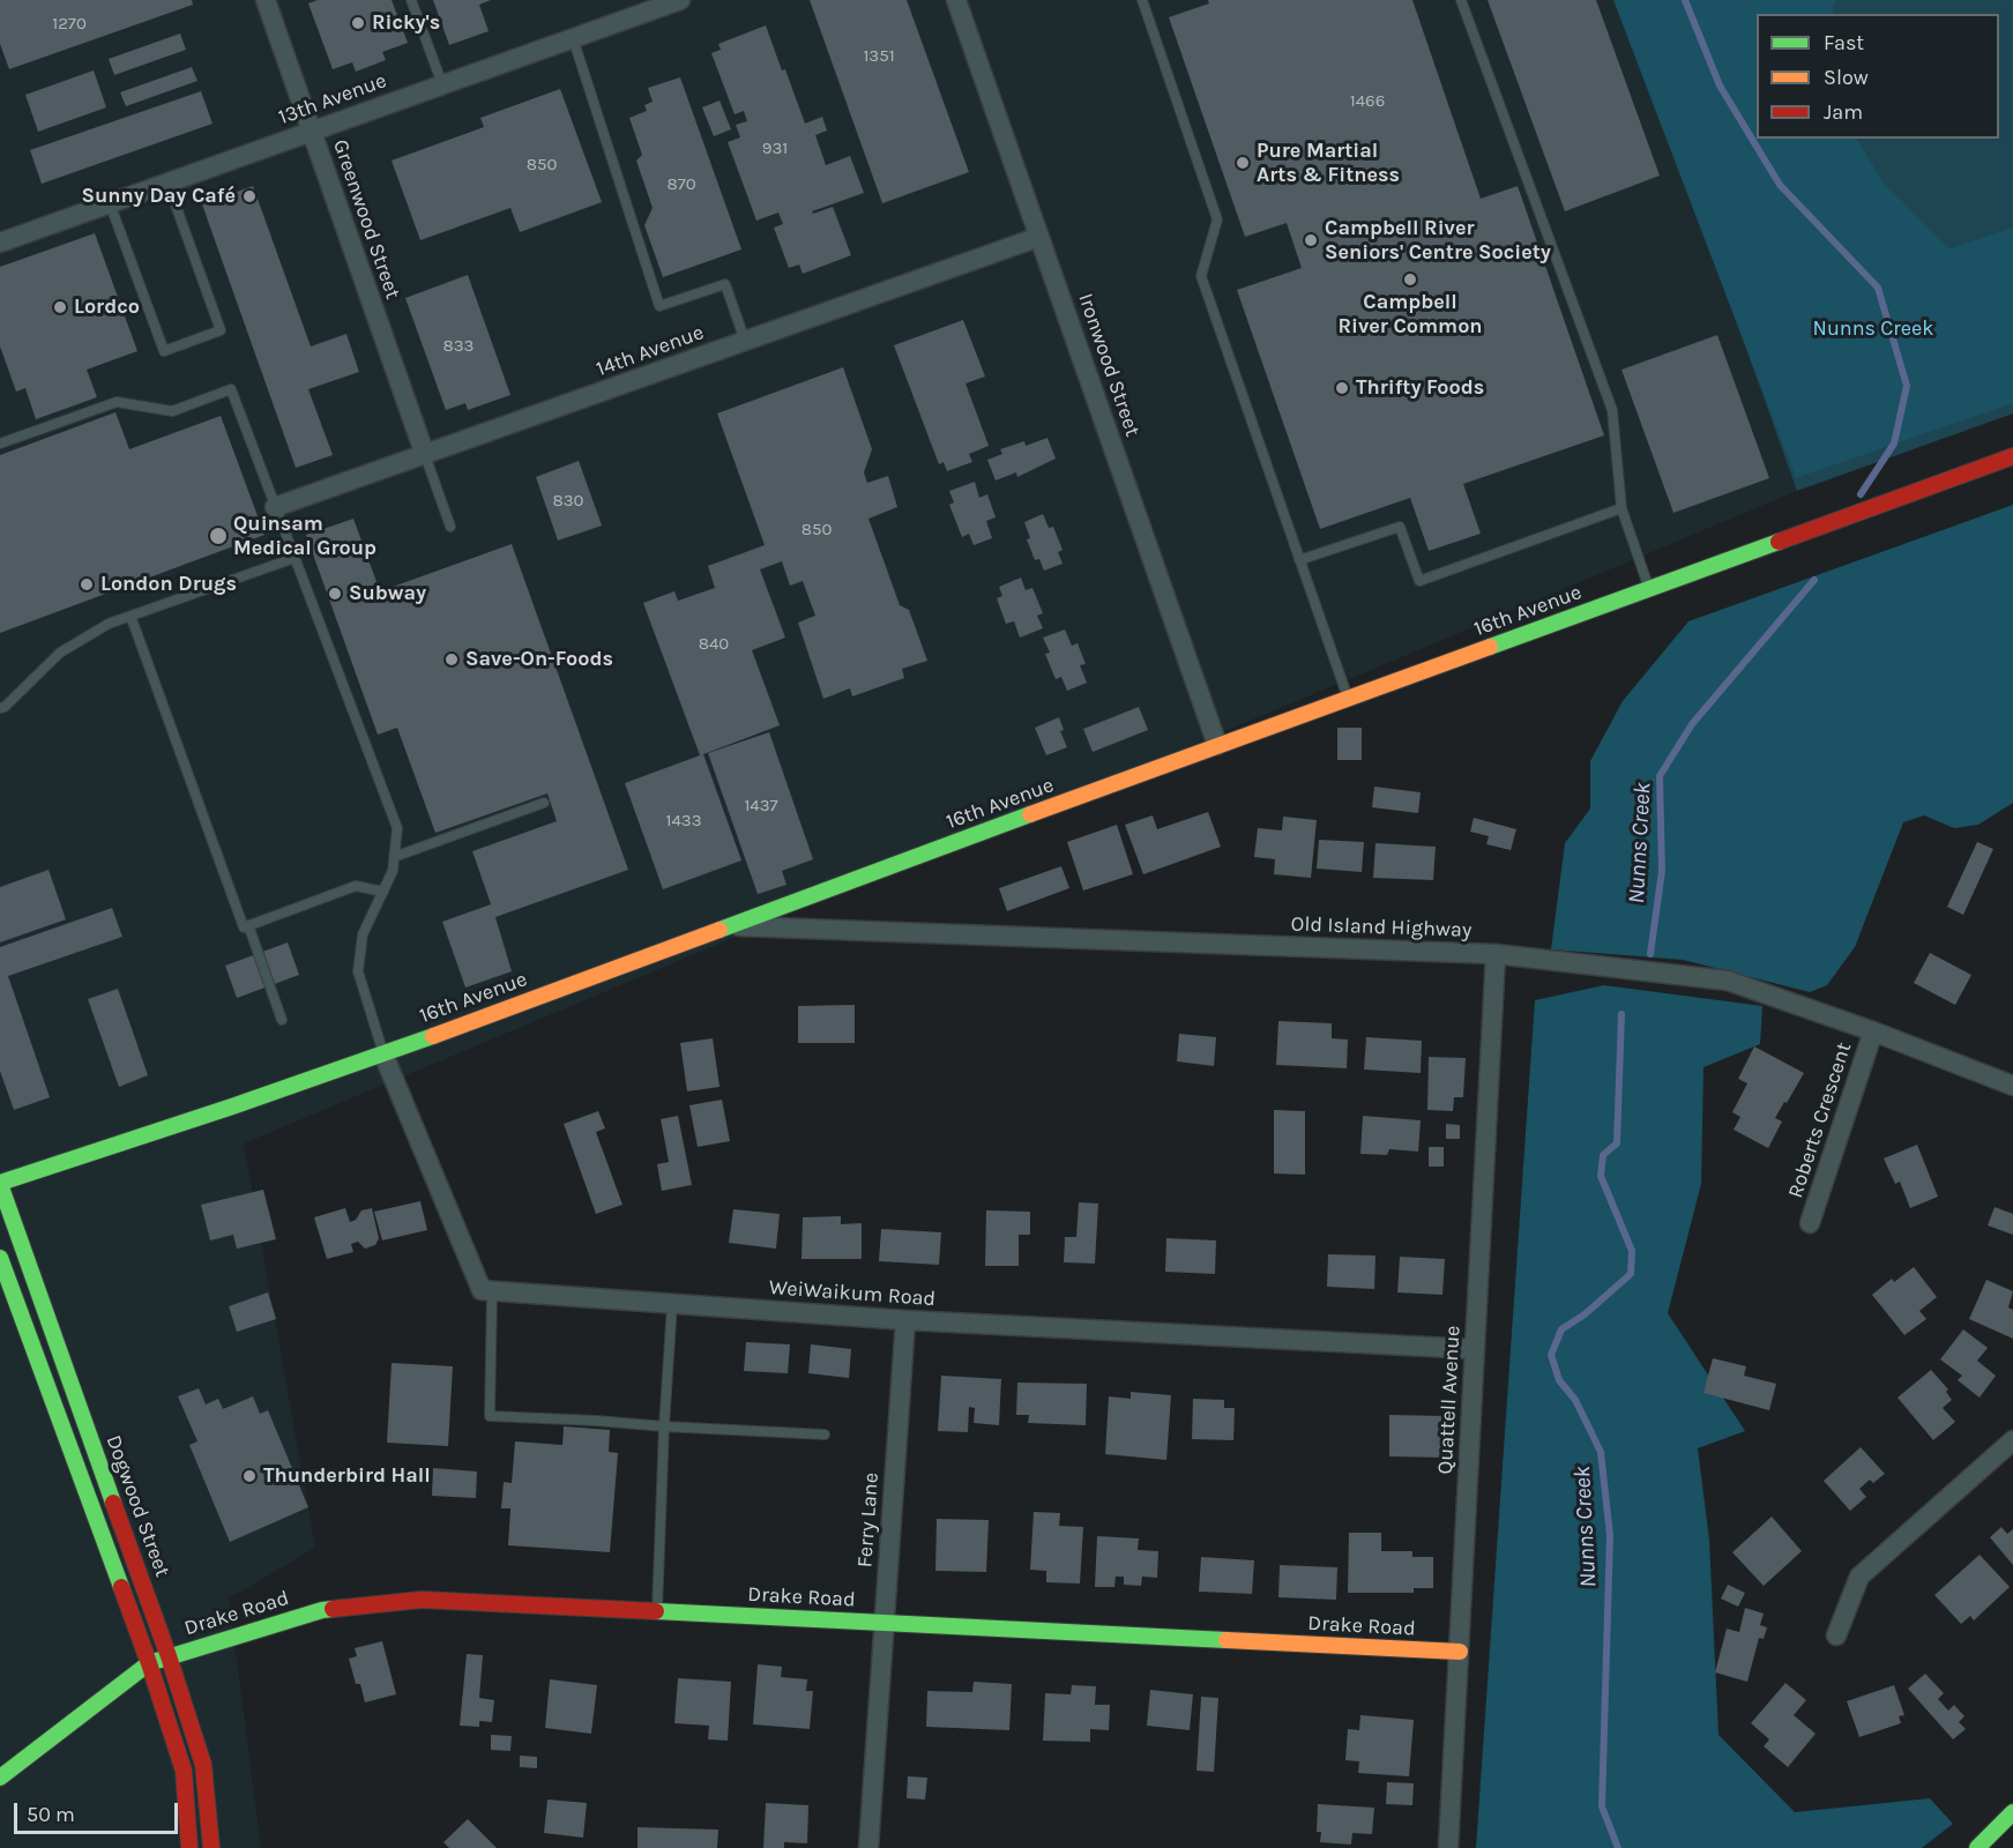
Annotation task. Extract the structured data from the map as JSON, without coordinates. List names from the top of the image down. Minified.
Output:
{"streets":{"street":["13th Avenue","Greenwood Street","14th Avenue","Ironwood Street","16th Avenue","Old Island Highway","Roberts Crescent","WeiWaikum Road","Quattell Avenue","Dogwood Street","Ferry Lane","Drake Road"]},"crossings":[["13th Avenue","Greenwood Street"],["Greenwood Street","14th Avenue"],["14th Avenue","Ironwood Street"],["Ironwood Street","16th Avenue"],["16th Avenue","Old Island Highway"],["16th Avenue","Dogwood Street"],["Old Island Highway","Roberts Crescent"],["Old Island Highway","Quattell Avenue"],["WeiWaikum Road","Quattell Avenue"],["WeiWaikum Road","Ferry Lane"],["Quattell Avenue","Drake Road"],["Dogwood Street","Drake Road"],["Ferry Lane","Drake Road"]],"water":["Nunns Creek"],"parks":["Nunns Creek"],"places":["Ricky's","Pure Martial Arts & Fitness","Sunny Day Café","Campbell River Seniors' Centre Society","Campbell River Common","Lordco","Thrifty Foods","Quinsam Medical Group","London Drugs","Subway","Save-On-Foods","Thunderbird Hall"],"house_numbers":["1270","1351","1466","931","850","870","833","830","850","840","1437","1433"],"legend":["Fast","Slow","Jam"],"scale_bar":"50 m"}
